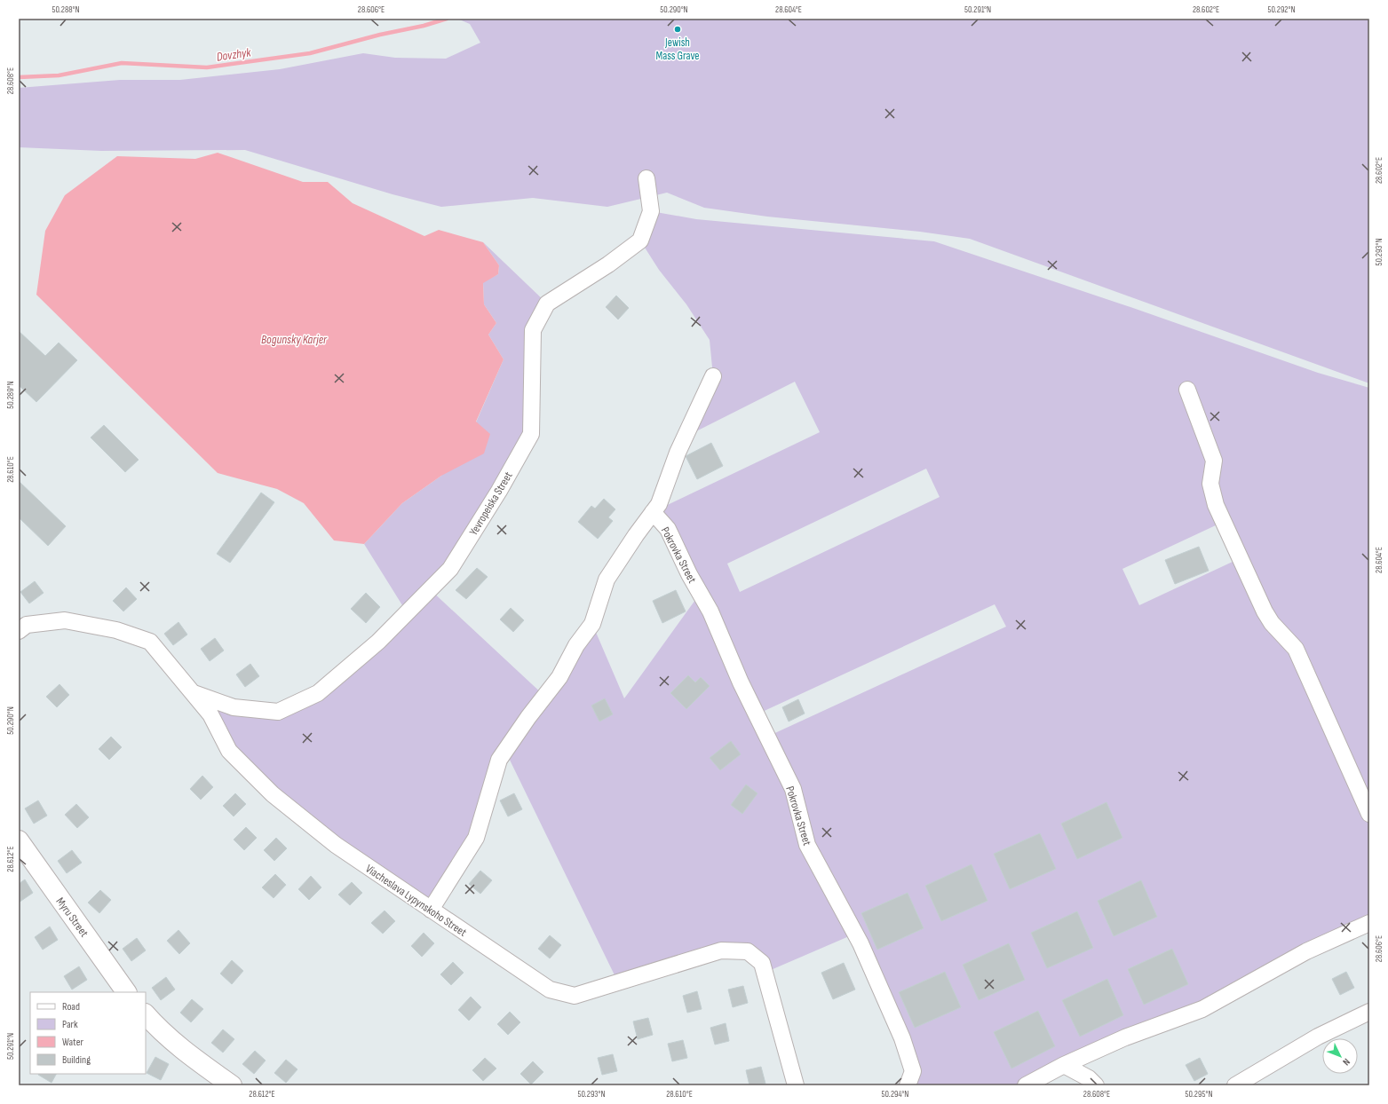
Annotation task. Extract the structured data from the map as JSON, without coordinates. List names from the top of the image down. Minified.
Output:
{"streets":{"street":["Yevropeiska Street","Pokrovka Street","Viacheslava Lypynskoho Street","Myru Street"]},"crossings":[["Yevropeiska Street","Viacheslava Lypynskoho Street"]],"water":["Dovzhyk","Bogunsky Karjer"],"places":["Jewish Mass Grave"],"legend":["Road","Park","Water","Building"],"north":"bottom right","coordinates":["50.288°N","28.606°E","50.290°N","28.604°E","50.291°N","28.602°E","50.292°N","28.608°E","50.293°N","50.289°N","28.610°E","28.612°E","50.294°N","50.295°N"]}
